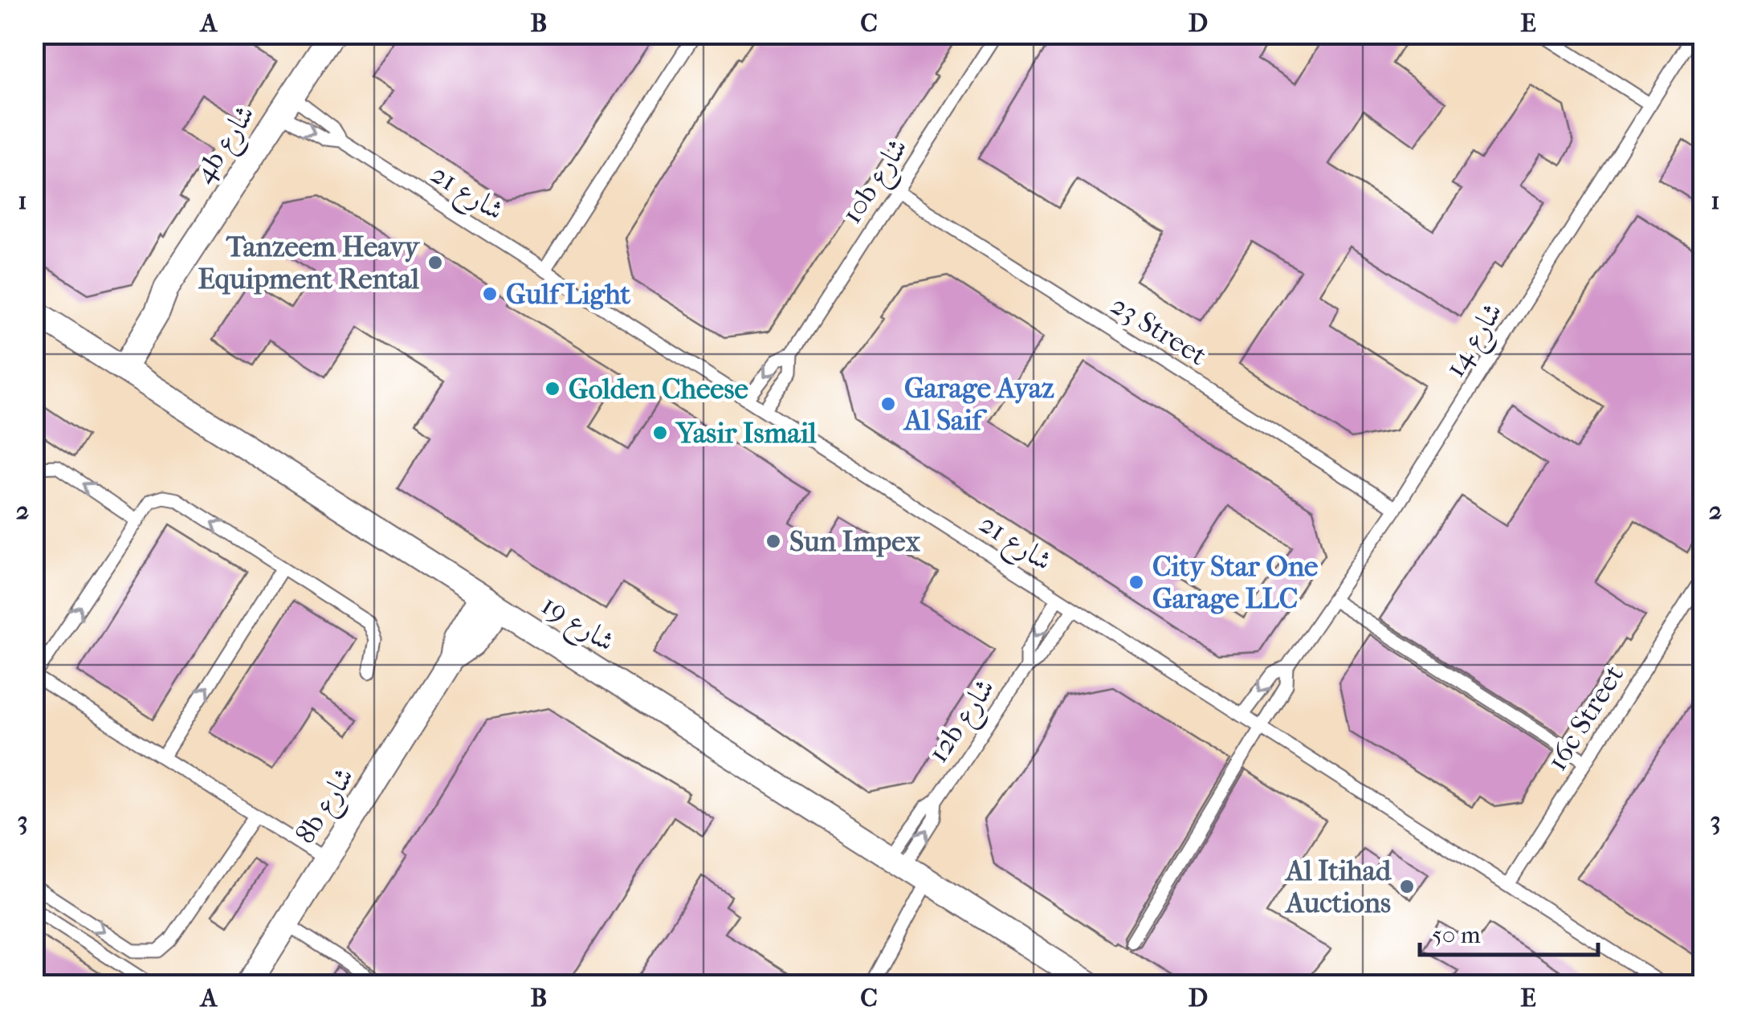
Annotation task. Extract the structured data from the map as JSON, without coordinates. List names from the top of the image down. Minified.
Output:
{"streets":{"street":["4b شارع","شارع 19","8b شارع"],"lane":["10b شارع","شارع 21","23 Street","شارع 14","16c Street","12b شارع"]},"crossings":[["4b شارع","شارع 21"],["4b شارع","شارع 19"],["10b شارع","شارع 21"],["10b شارع","23 Street"],["شارع 21","شارع 14"],["شارع 21","16c Street"],["شارع 21","12b شارع"],["23 Street","شارع 14"],["شارع 19","12b شارع"],["شارع 19","8b شارع"]],"places":["Tanzeem Heavy Equipment Rental","Gulf Light","Golden Cheese","Garage Ayaz Al Saif","Yasir Ismail","Sun Impex","City Star One Garage LLC","Al Itihad Auctions"],"scale_bar":"50 m","grid":{"columns":["A","B","C","D","E"],"rows":["1","2","3"]}}
